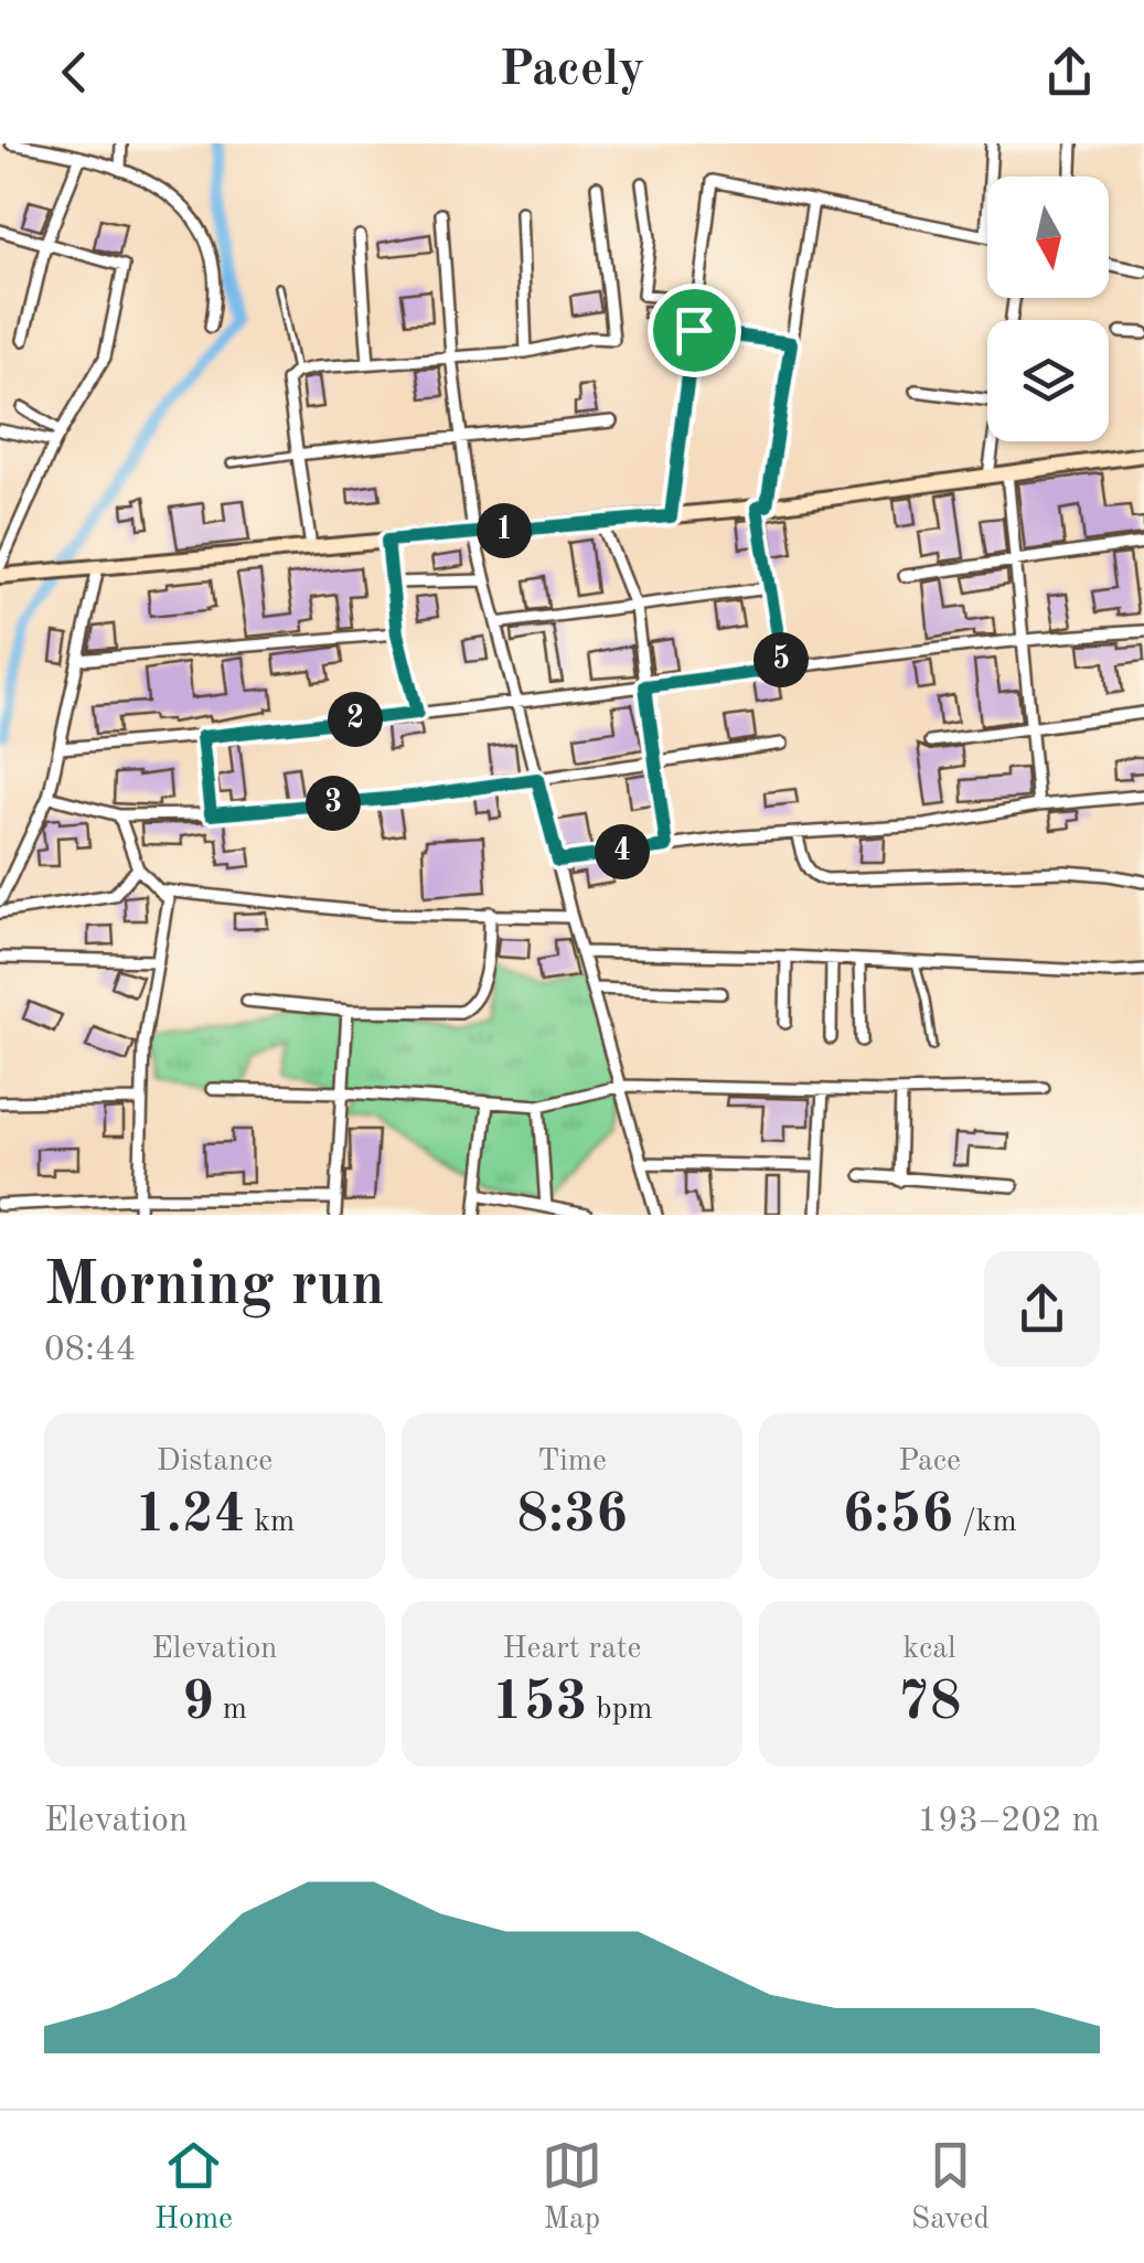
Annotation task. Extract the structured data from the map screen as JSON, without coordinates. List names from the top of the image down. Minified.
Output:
{"north":"bottom","page":{"header":"Pacely","pins":["1","5","2","3","4"],"heading":["Morning run","08:44"],"stats":[["Distance","1.24 km"],["Time","8:36"],["Pace","6:56 /km"],["Elevation","9 m"],["Heart rate","153 bpm"],["kcal","78"]],"chart":["Elevation","193–202 m"],"tabs":["Home","Map","Saved"]}}
